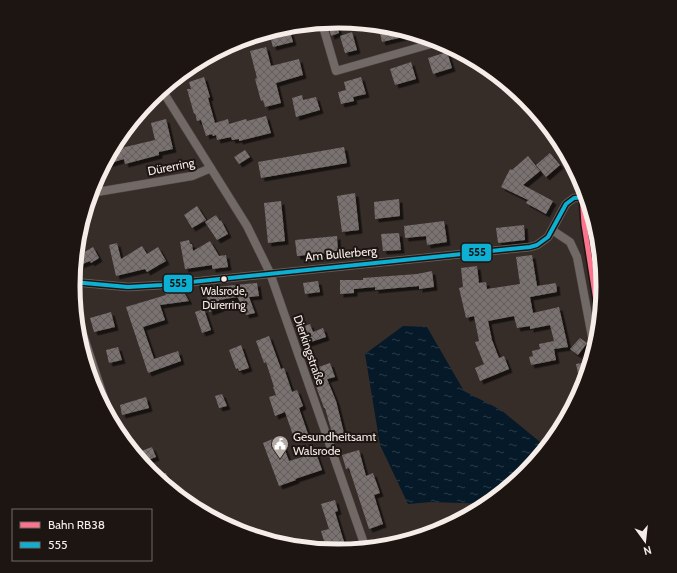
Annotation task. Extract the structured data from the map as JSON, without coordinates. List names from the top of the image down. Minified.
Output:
{"streets":{"street":["Dürerring","Am Bullerberg","Dierkingstraße"]},"crossings":[["Dürerring","Dierkingstraße"],["Am Bullerberg","Dierkingstraße"]],"places":{"other":["Walsrode, Dürerring"],"public building":["Gesundheitsamt Walsrode"]},"lines":["transit line 555","rail line RB38"],"legend":["Bahn RB38","555"],"north":"bottom"}
